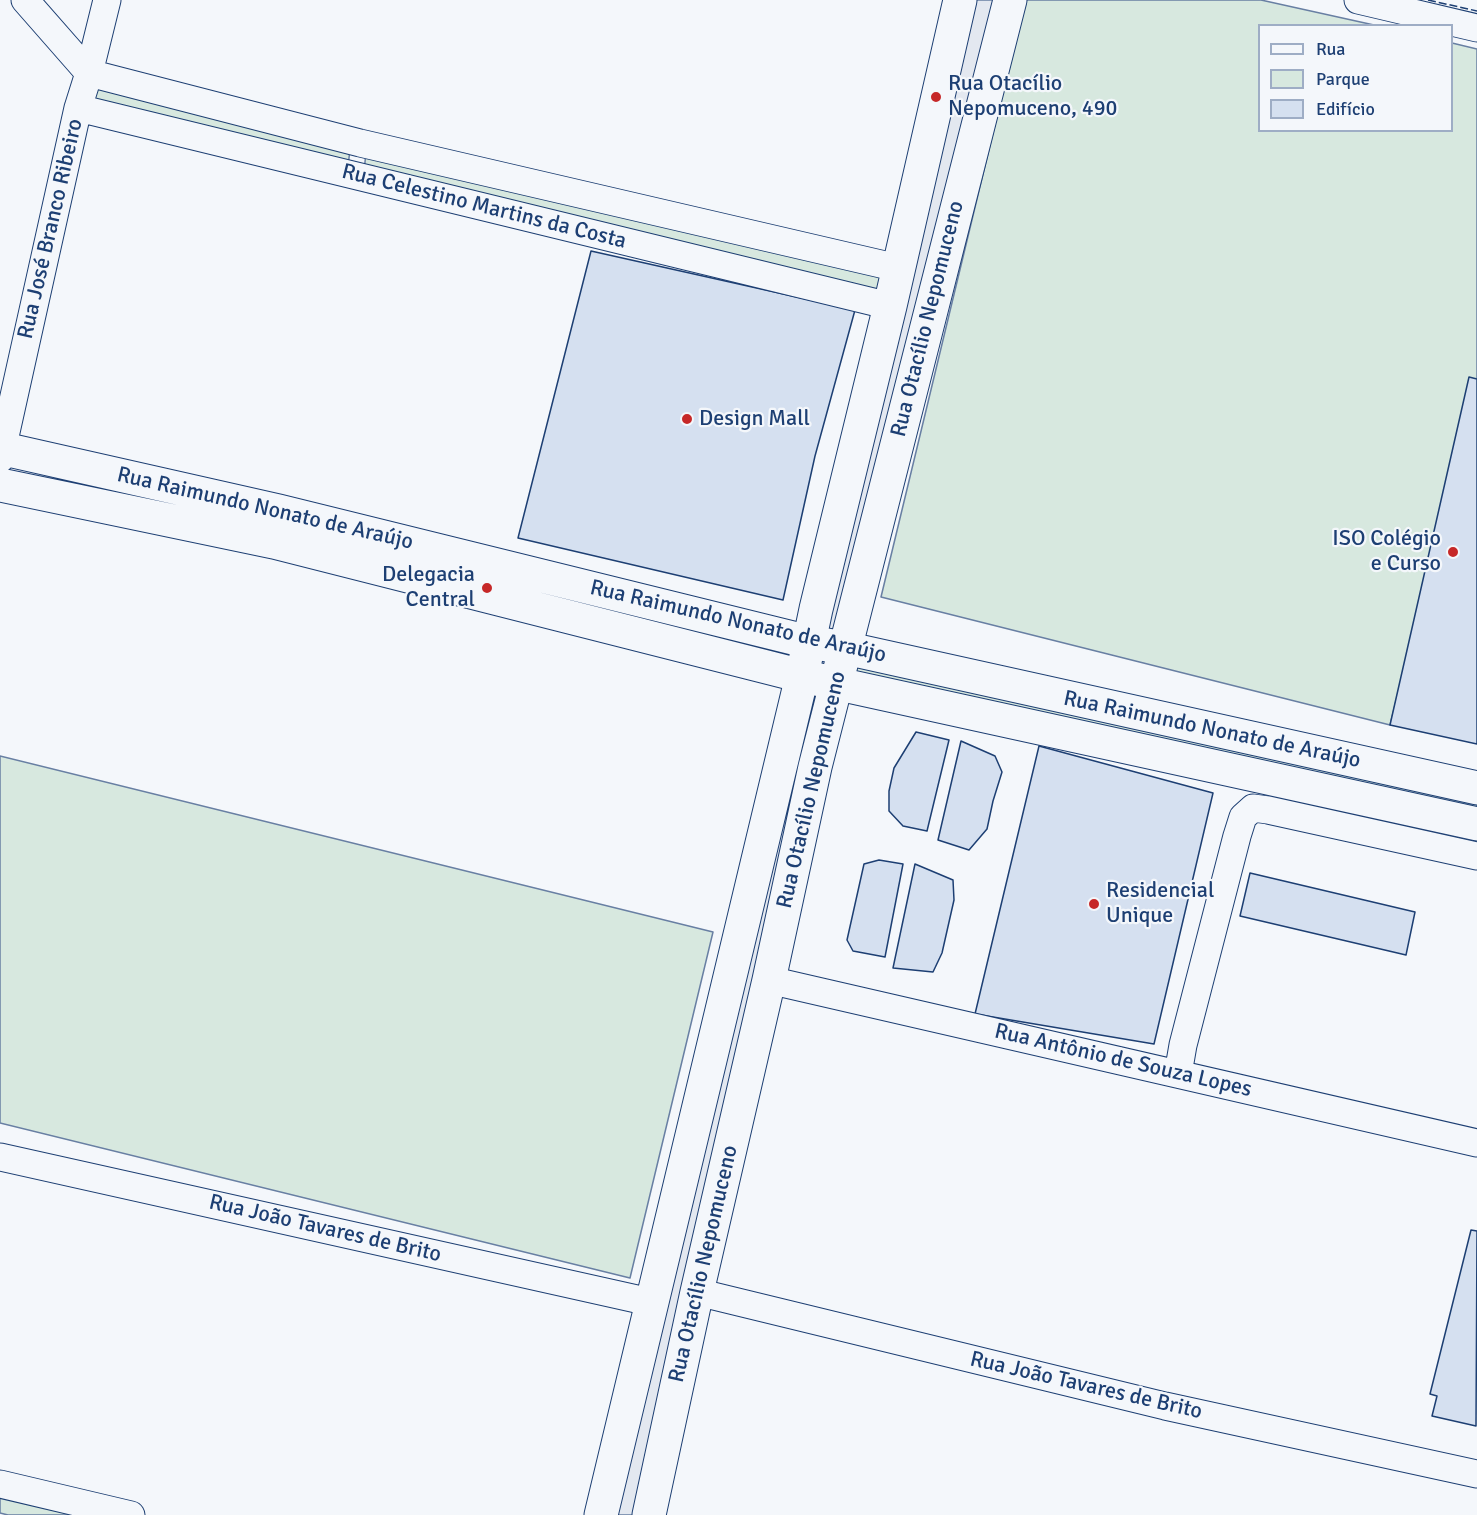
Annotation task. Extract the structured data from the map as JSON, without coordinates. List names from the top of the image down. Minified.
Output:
{"streets":{"street":["Rua Celestino Martins da Costa","Rua José Branco Ribeiro","Rua Otacílio Nepomuceno","Rua Raimundo Nonato de Araújo","Rua Antônio de Souza Lopes","Rua João Tavares de Brito"]},"crossings":[["Rua Celestino Martins da Costa","Rua José Branco Ribeiro"],["Rua Celestino Martins da Costa","Rua Otacílio Nepomuceno"],["Rua José Branco Ribeiro","Rua Raimundo Nonato de Araújo"],["Rua Otacílio Nepomuceno","Rua Raimundo Nonato de Araújo"],["Rua Otacílio Nepomuceno","Rua Antônio de Souza Lopes"],["Rua Otacílio Nepomuceno","Rua João Tavares de Brito"]],"places":["Rua Otacílio Nepomuceno, 490","Design Mall","ISO Colégio e Curso","Delegacia Central","Residencial Unique"],"legend":["Rua","Parque","Edifício"]}
